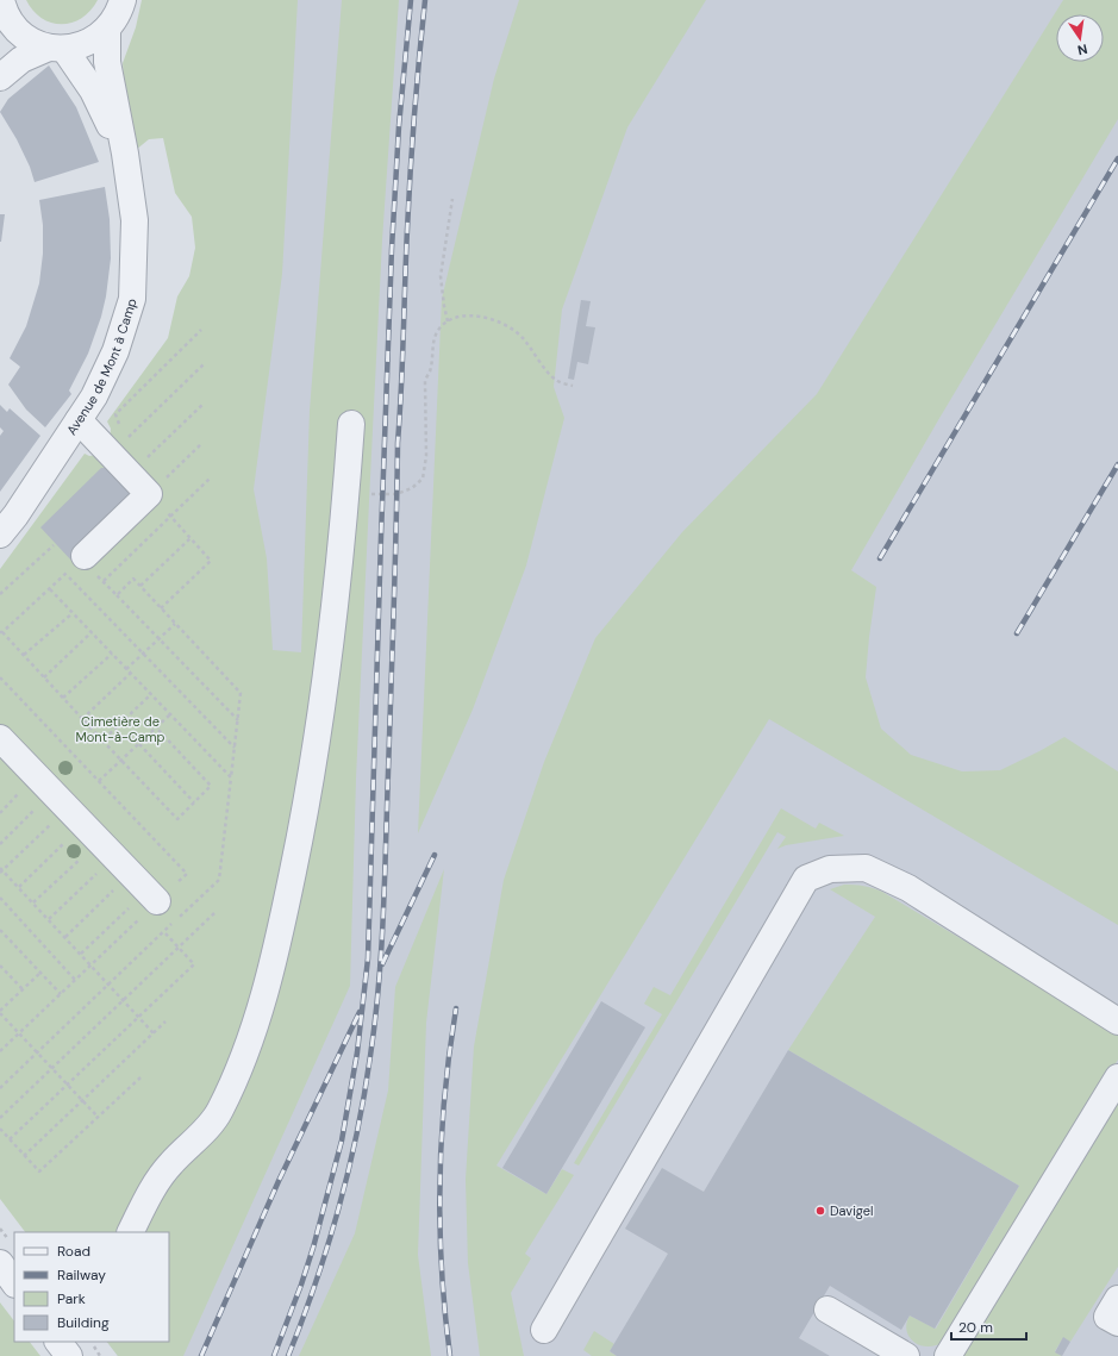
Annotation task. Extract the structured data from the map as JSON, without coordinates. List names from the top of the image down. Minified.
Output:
{"streets":{"street":["Avenue de Mont à Camp"]},"parks":["Cimetière de Mont-à-Camp"],"places":["Davigel"],"legend":["Road","Railway","Park","Building"],"scale_bar":"20 m","north":"bottom"}
